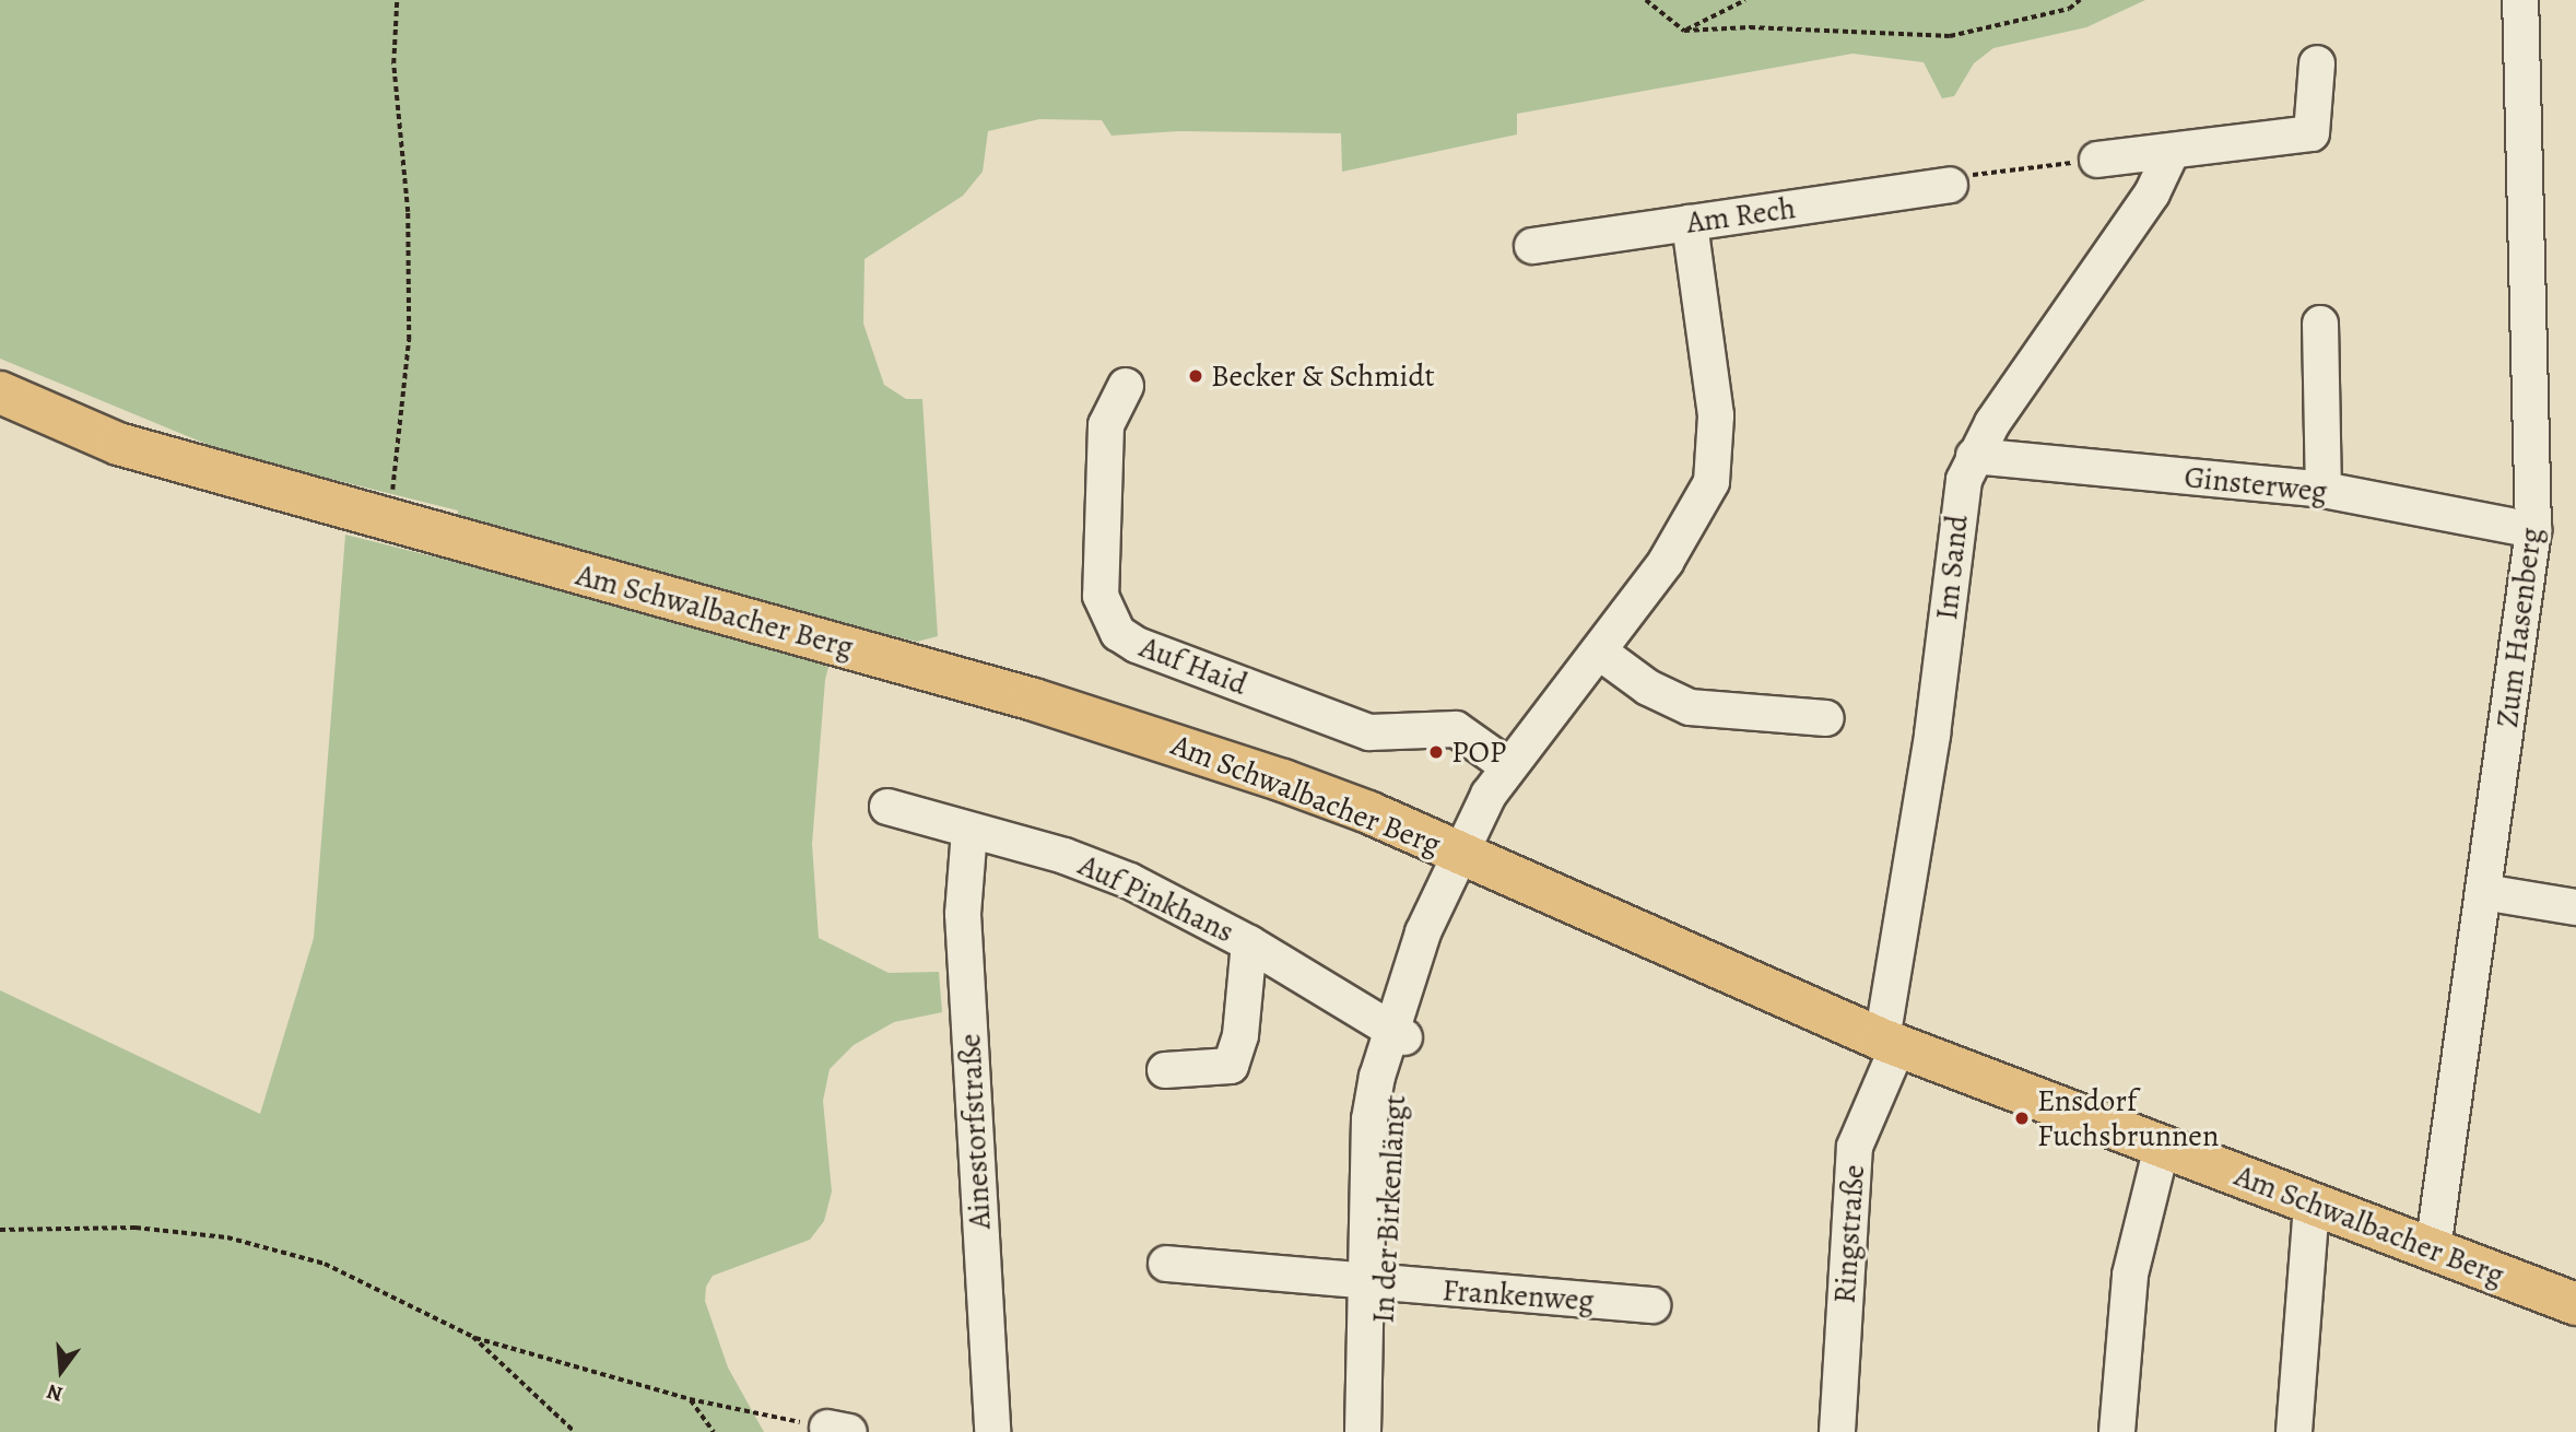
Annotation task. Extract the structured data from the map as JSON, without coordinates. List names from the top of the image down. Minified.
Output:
{"streets":{"main road":["Am Schwalbacher Berg"],"street":["Am Rech","Ginsterweg","Im Sand","Zum Hasenberg","Auf Haid","Auf Pinkhans","Ainestorfstraße","In der Birkenlängt","Ringstraße","Frankenweg"]},"crossings":[["Am Rech","In der Birkenlängt"],["Ginsterweg","Im Sand"],["Ginsterweg","Zum Hasenberg"],["Im Sand","Am Schwalbacher Berg"],["Im Sand","Ringstraße"],["Am Schwalbacher Berg","Zum Hasenberg"],["Am Schwalbacher Berg","In der Birkenlängt"],["Am Schwalbacher Berg","Ringstraße"],["Auf Haid","In der Birkenlängt"],["Auf Pinkhans","Ainestorfstraße"],["Auf Pinkhans","In der Birkenlängt"],["In der Birkenlängt","Frankenweg"]],"places":["Becker & Schmidt","POP","Ensdorf Fuchsbrunnen"],"north":"bottom"}
